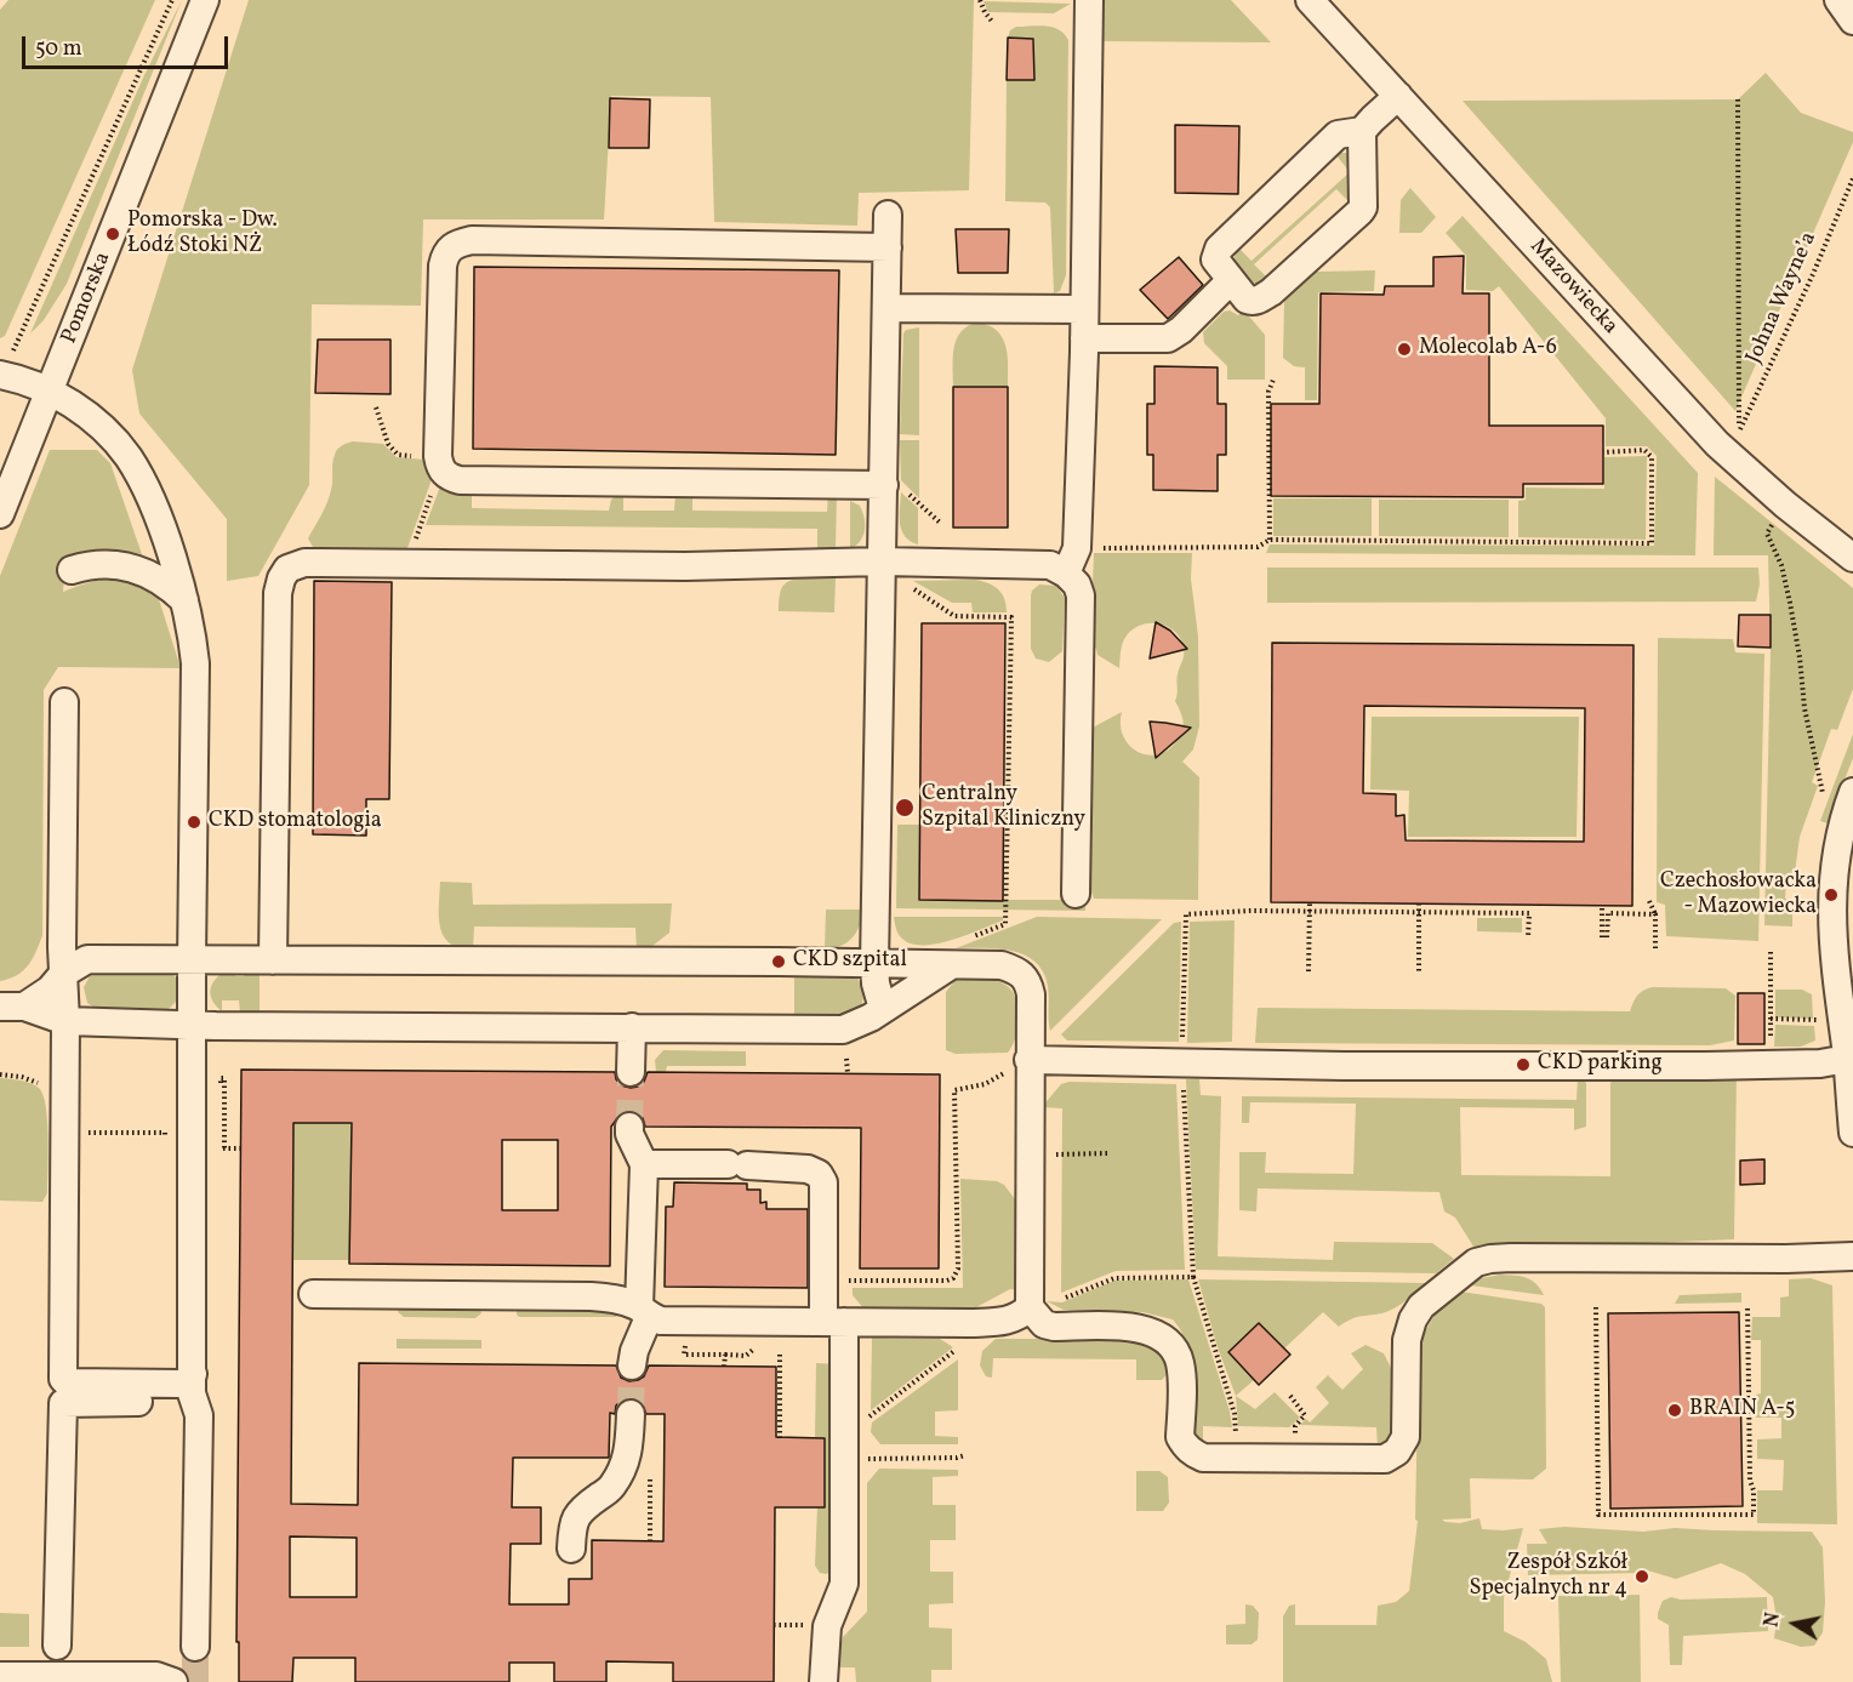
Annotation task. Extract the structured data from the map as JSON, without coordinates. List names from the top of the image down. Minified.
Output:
{"streets":{"street":["Mazowiecka","Pomorska"],"path":["Johna Wayne’a"]},"places":["Pomorska - Dw. Łódź Stoki NŻ","Molecolab A-6","Centralny Szpital Kliniczny","CKD stomatologia","Czechosłowacka - Mazowiecka","CKD szpital","CKD parking","BRAIN A-5","Zespół Szkół Specjalnych nr 4"],"scale_bar":"50 m","north":"left"}
